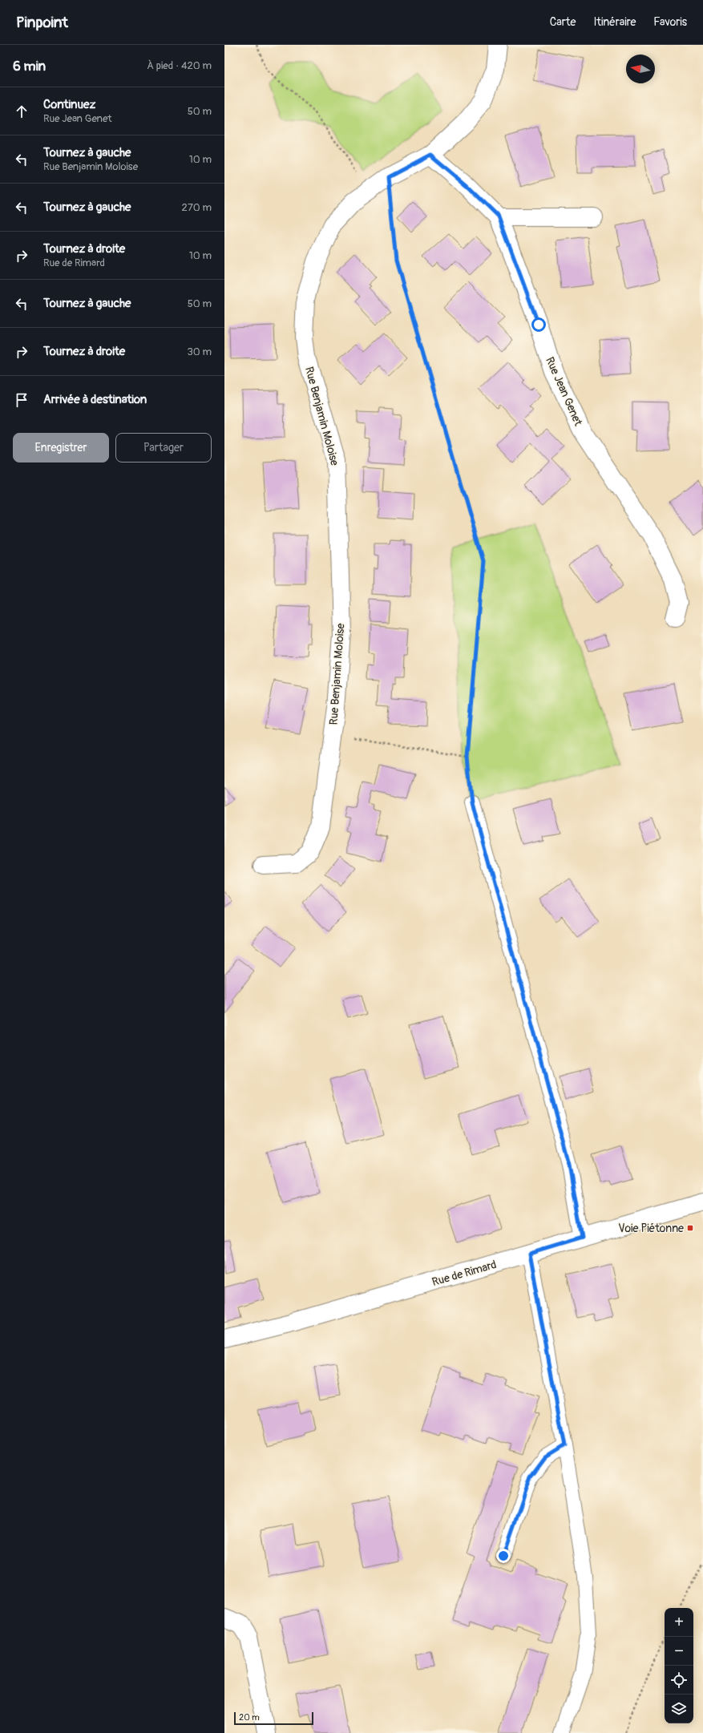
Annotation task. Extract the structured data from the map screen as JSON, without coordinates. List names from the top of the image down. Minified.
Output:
{"streets":{"street":["Rue Jean Genet","Rue Benjamin Moloise","Rue de Rimard"]},"crossings":[["Rue Jean Genet","Rue Benjamin Moloise"]],"places":{"transit":["Voie Piétonne"]},"scale_bar":"20 m","north":"left","page":{"header":"Pinpoint","nav":["Carte","Itinéraire","Favoris"],"heading":["6 min","À pied · 420 m"],"list":[["Continuez","Rue Jean Genet","50 m"],["Tournez à gauche","Rue Benjamin Moloise","10 m"],["Tournez à gauche","270 m"],["Tournez à droite","Rue de Rimard","10 m"],["Tournez à gauche","50 m"],["Tournez à droite","30 m"],"Arrivée à destination"],"buttons":["Enregistrer","Partager"],"map_buttons":["+","−"],"scale":"20 m"}}
